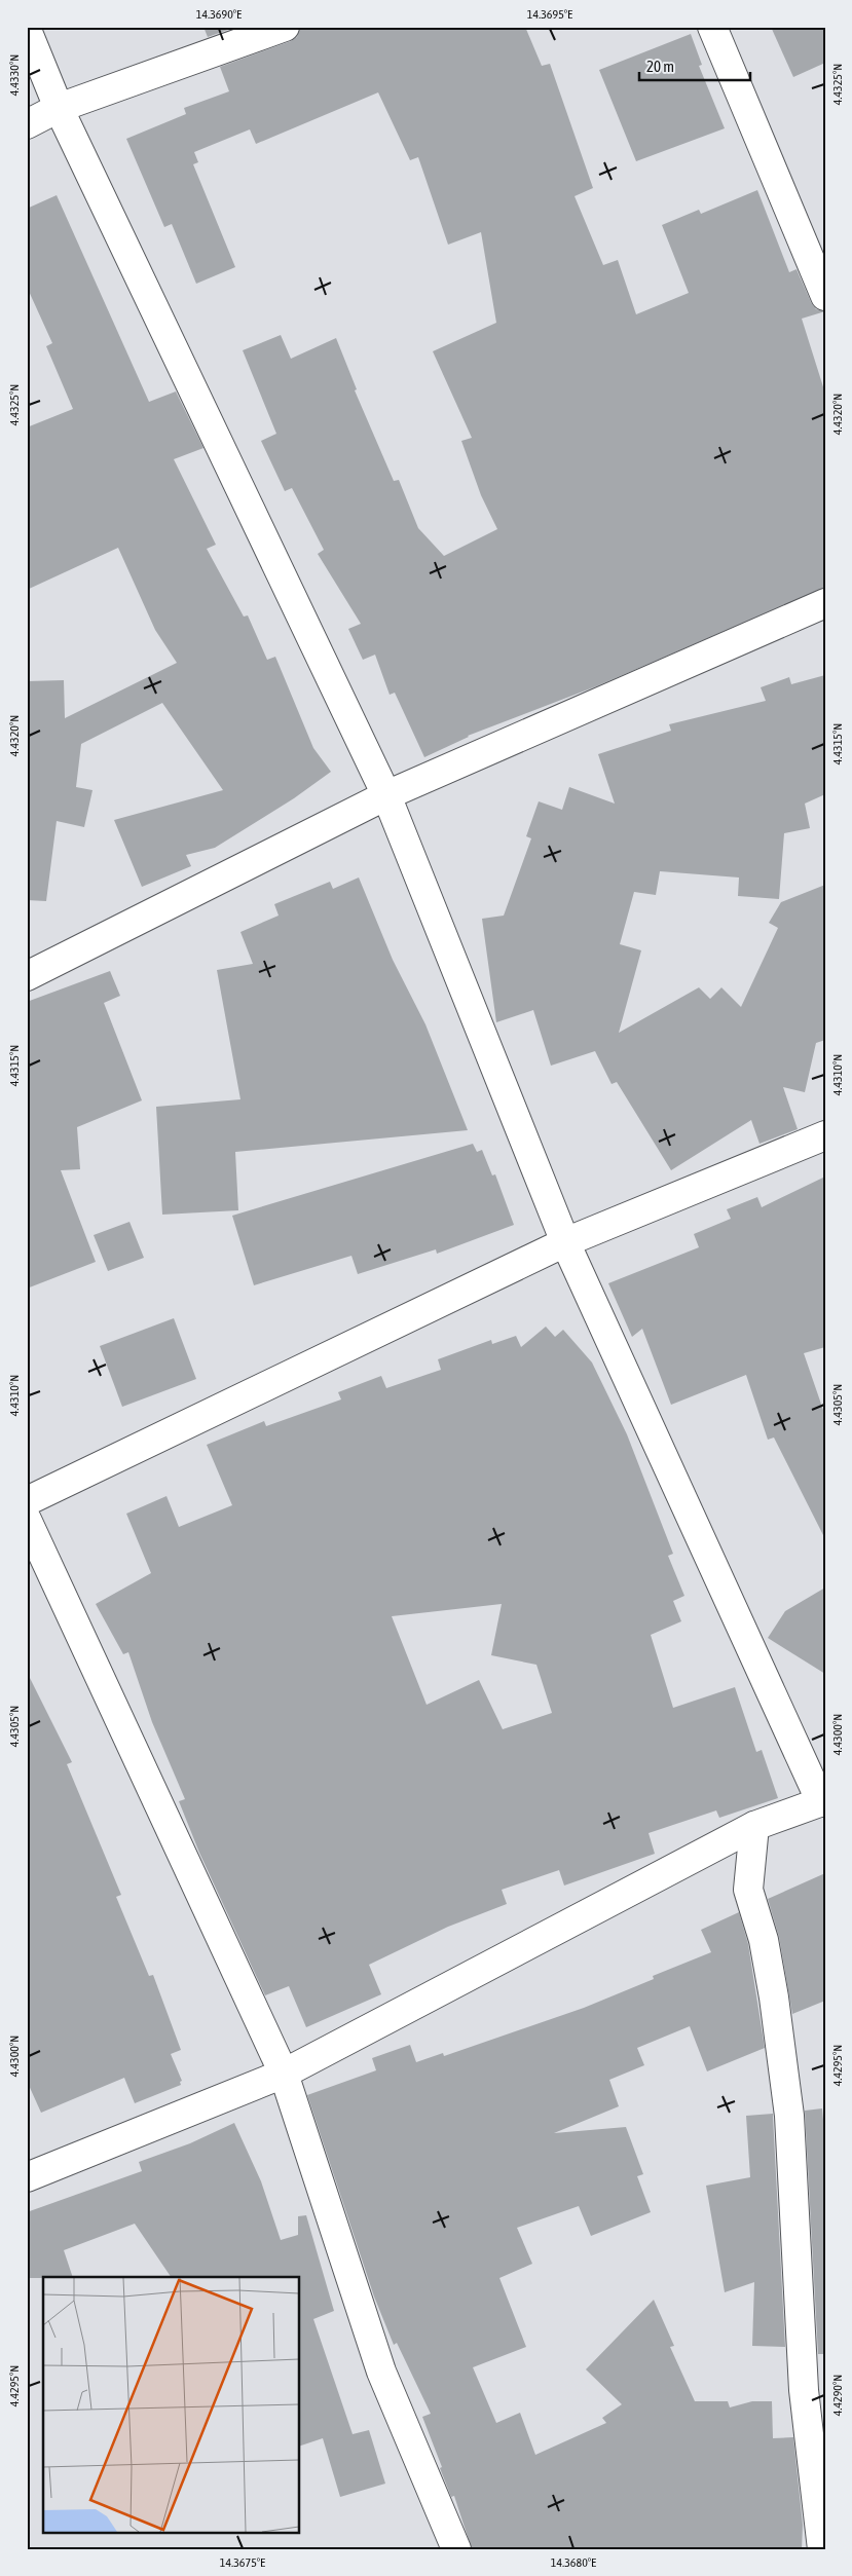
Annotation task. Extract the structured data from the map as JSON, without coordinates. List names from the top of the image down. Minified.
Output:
{"scale_bar":"20 m","coordinates":["14.3690°E","14.3695°E","4.4330°N","4.4325°N","4.4320°N","4.4315°N","4.4310°N","4.4305°N","4.4300°N","4.4295°N","4.4290°N","14.3675°E","14.3680°E"]}
